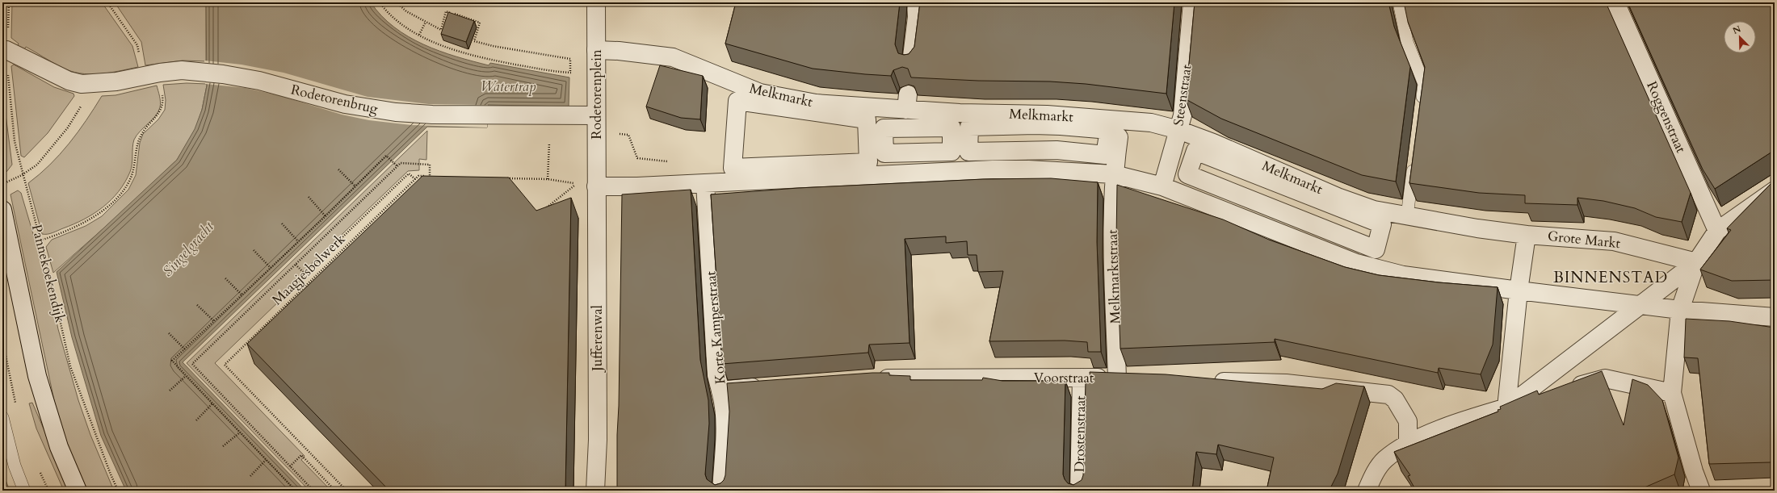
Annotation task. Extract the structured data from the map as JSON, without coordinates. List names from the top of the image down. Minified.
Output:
{"streets":{"street":["Rodetorenplein","Melkmarkt","Steenstraat","Rodetorenbrug","Roggenstraat","Grote Markt","Melkmarktstraat","Korte Kamperstraat","Jufferenwal","Voorstraat","Drostenstraat"],"path":["Maagjesbolwerk","Pannekoekendijk"]},"crossings":[["Rodetorenplein","Melkmarkt"],["Rodetorenplein","Rodetorenbrug"],["Rodetorenplein","Jufferenwal"],["Melkmarkt","Steenstraat"],["Melkmarkt","Grote Markt"],["Melkmarkt","Melkmarktstraat"],["Rodetorenbrug","Pannekoekendijk"],["Melkmarktstraat","Voorstraat"],["Voorstraat","Drostenstraat"]],"districts":["BINNENSTAD"],"water":["Watertrap","Singelgracht"],"north":"top left"}
